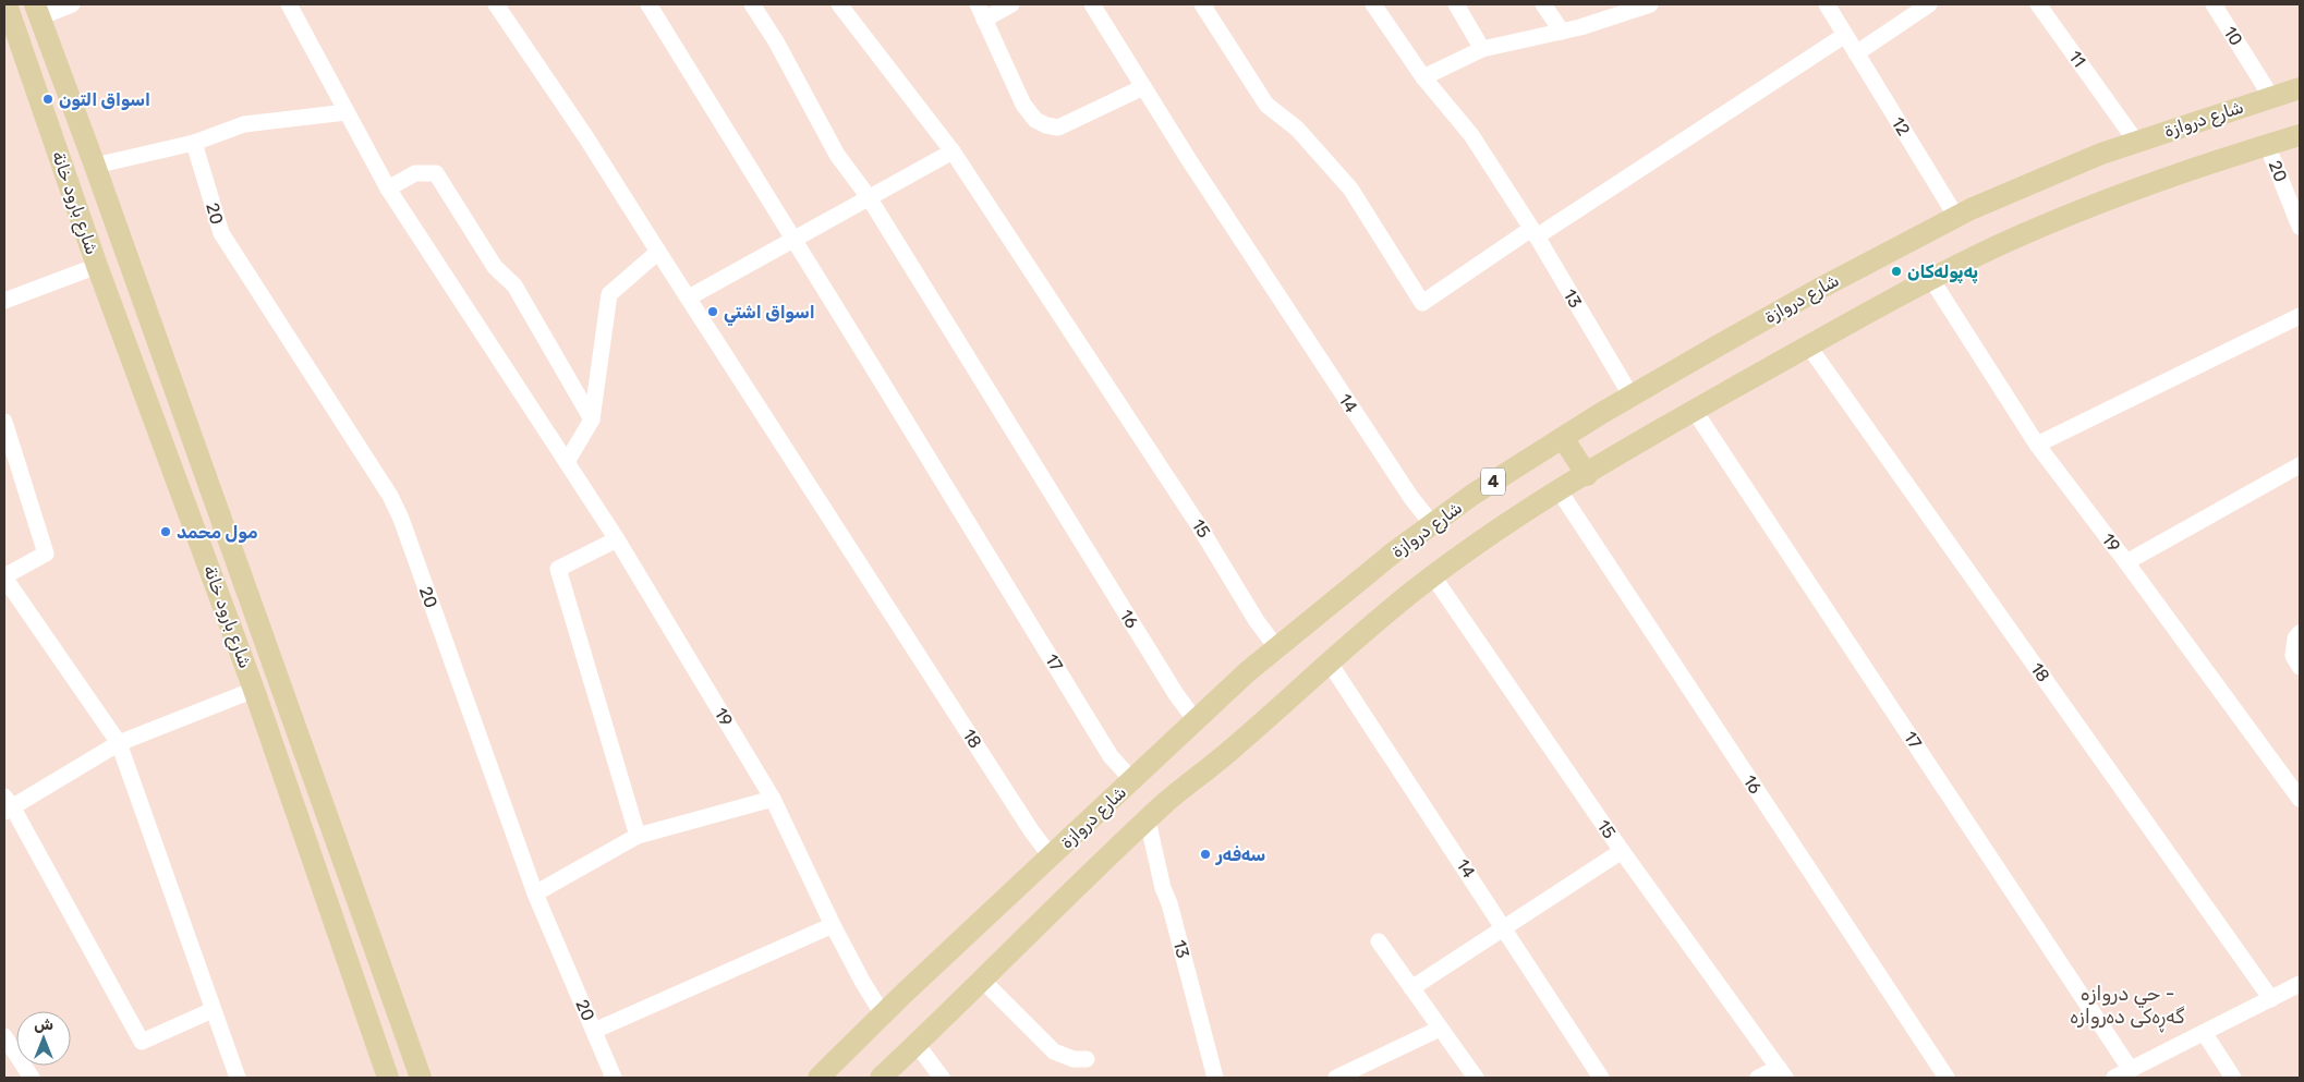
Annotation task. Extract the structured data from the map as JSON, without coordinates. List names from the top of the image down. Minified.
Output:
{"streets":{"main road":["شارع دروازة","شارع بارود خانة","4"],"street":["10","11","12","20","13","14","15","19","16","17","18"]},"crossings":[["10","شارع دروازة"],["11","شارع دروازة"],["شارع دروازة","12"],["شارع دروازة","13"],["شارع دروازة","14"],["شارع دروازة","15"],["شارع دروازة","19"],["شارع دروازة","16"],["شارع دروازة","17"],["شارع دروازة","18"],["20","4"],["13","4"],["14","4"],["4","15"],["4","19"],["4","16"],["4","17"],["4","18"]],"districts":["حي دروازه - گەڕەکی دەروازە"],"places":["اسواق التون","پەپولەکان","اسواق اشتي","مول محمد","سەفەر"],"north":"top"}
